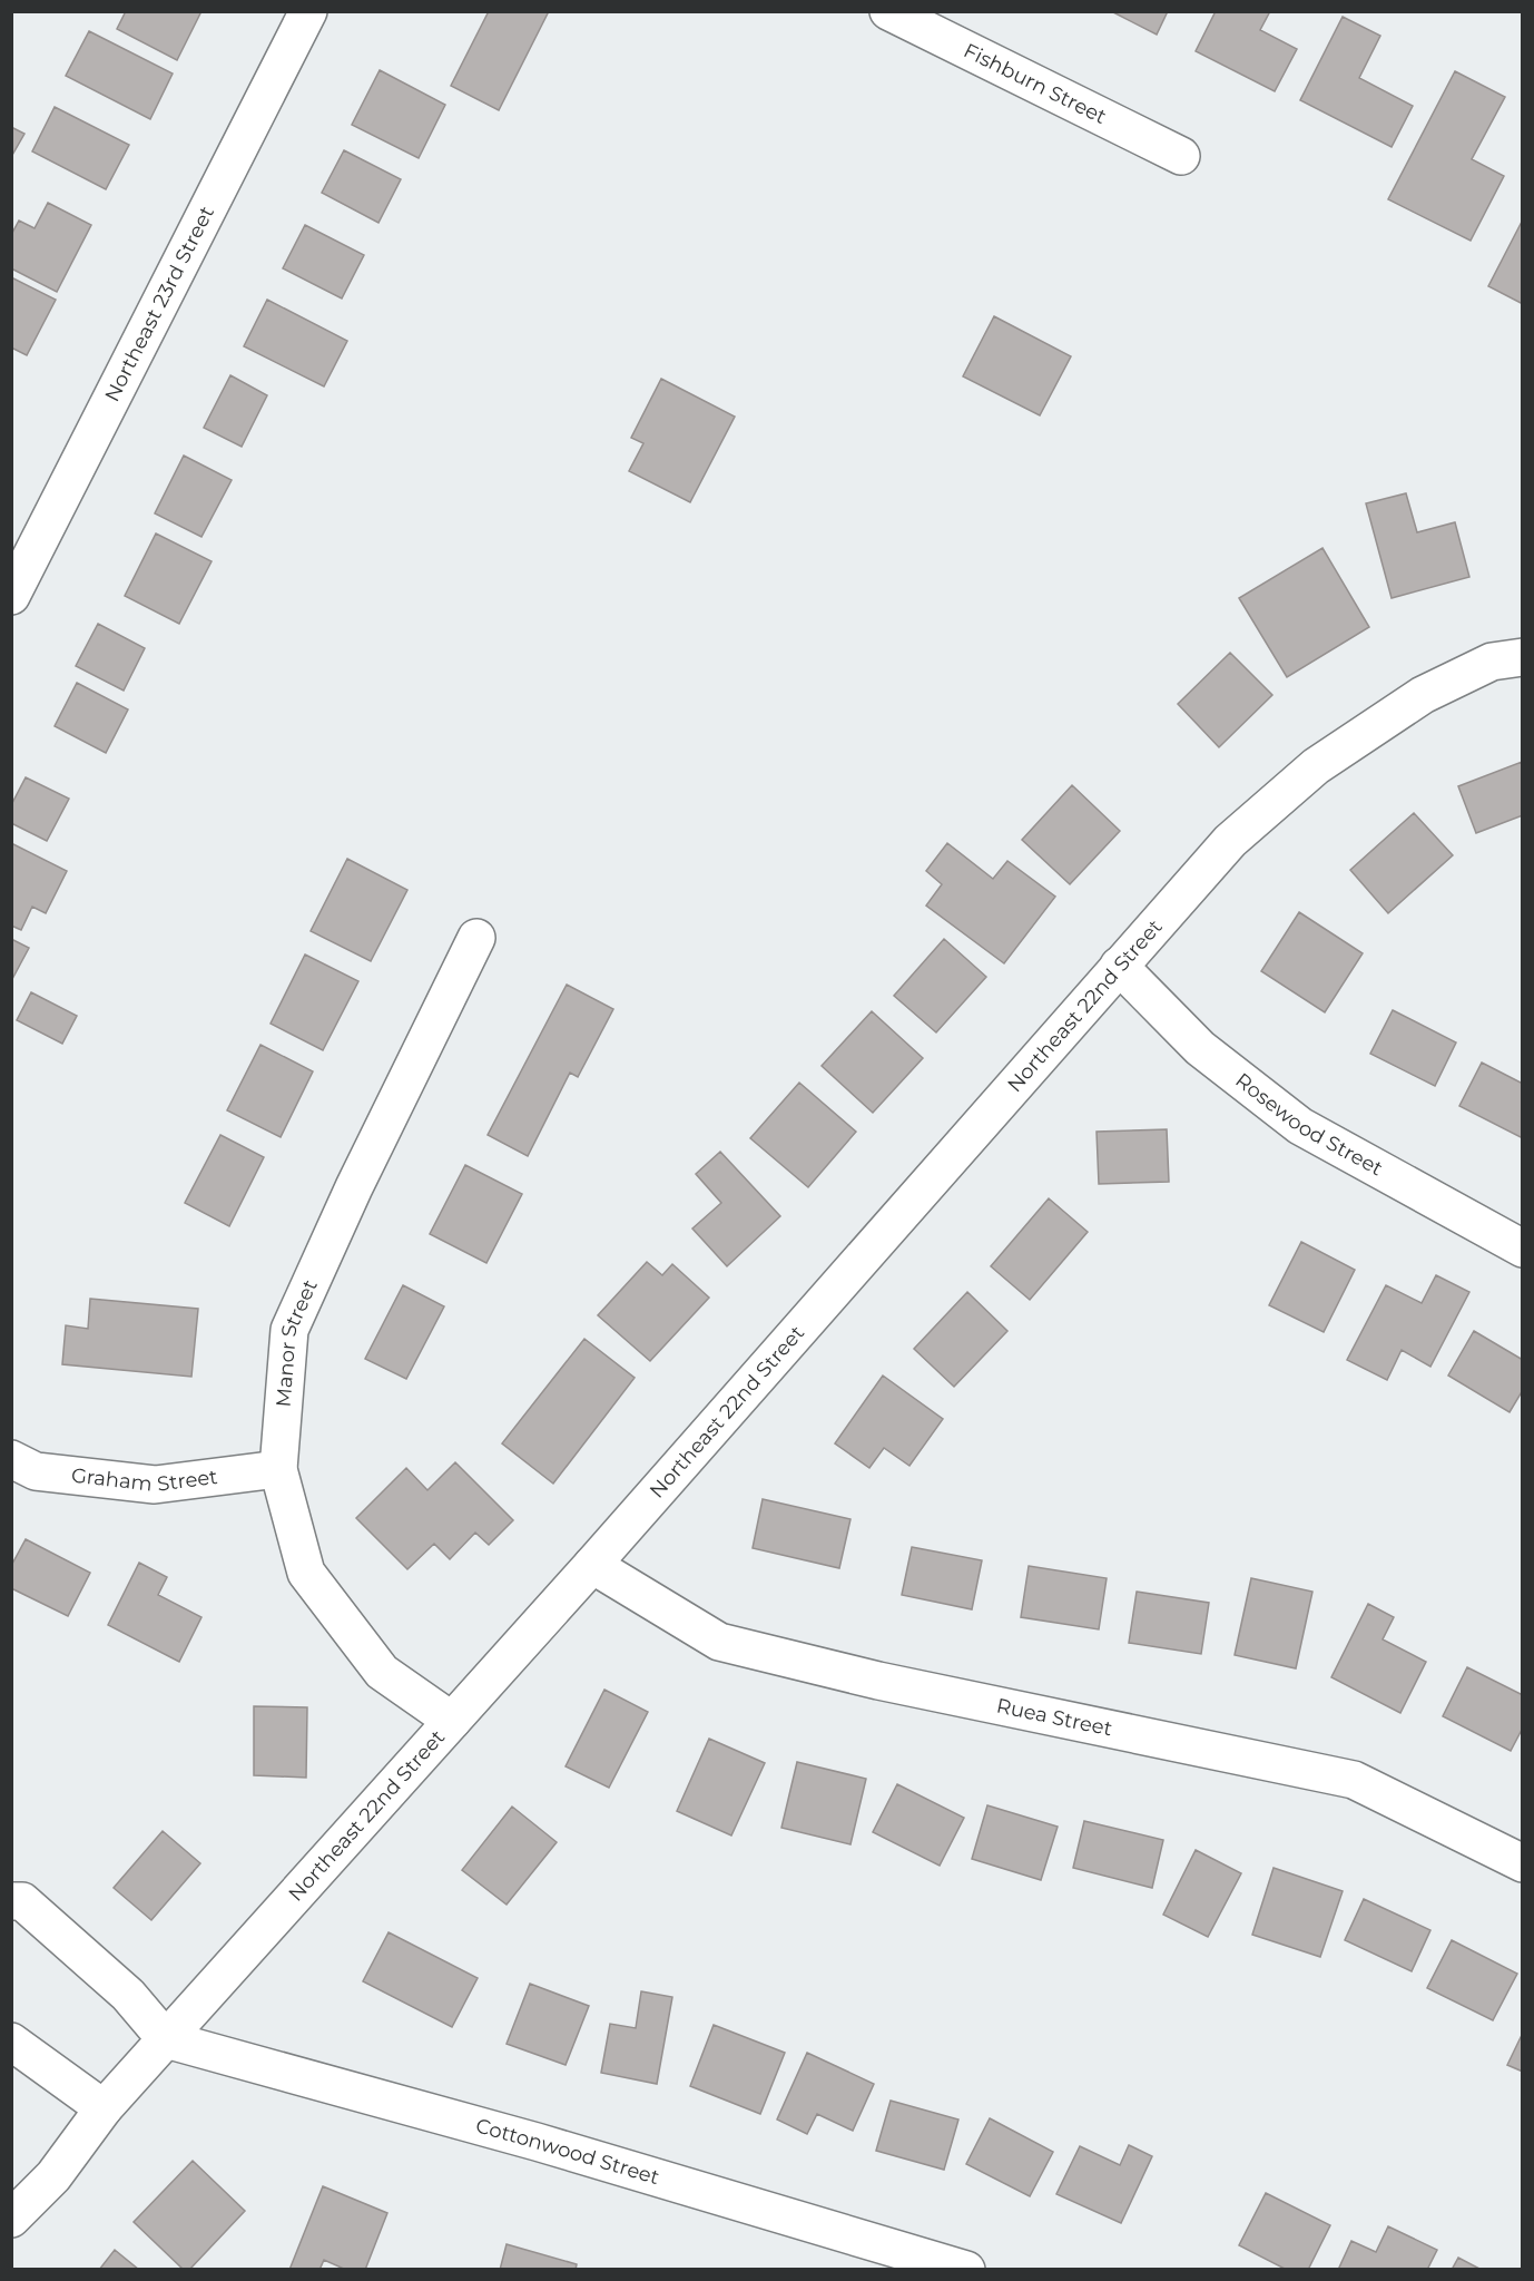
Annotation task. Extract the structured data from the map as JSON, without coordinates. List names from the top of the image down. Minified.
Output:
{"streets":{"street":["Fishburn Street","Northeast 23rd Street","Northeast 22nd Street","Rosewood Street","Manor Street","Graham Street","Ruea Street","Cottonwood Street"]},"crossings":[["Northeast 22nd Street","Rosewood Street"],["Northeast 22nd Street","Manor Street"],["Northeast 22nd Street","Ruea Street"],["Northeast 22nd Street","Cottonwood Street"],["Manor Street","Graham Street"]]}
